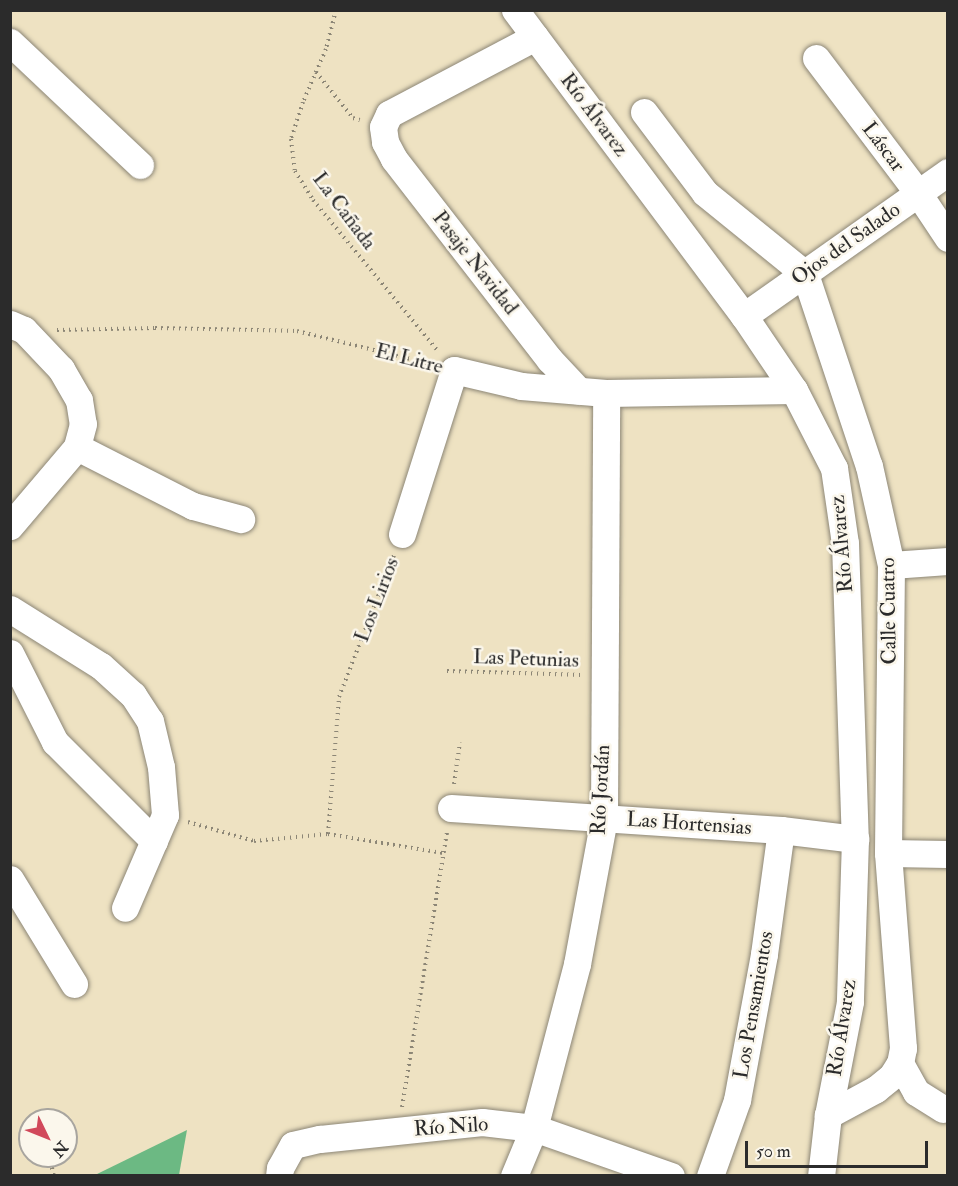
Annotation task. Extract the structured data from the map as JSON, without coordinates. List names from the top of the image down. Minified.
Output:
{"streets":{"street":["Río Álvarez","Láscar","Ojos del Salado","Pasaje Navidad","El Litre","Los Lirios","Calle Cuatro","Río Jordán","Las Hortensias","Los Pensamientos","Río Nilo"],"path":["La Cañada","Las Petunias"]},"crossings":[["Río Álvarez","Ojos del Salado"],["Río Álvarez","El Litre"],["Río Álvarez","Las Hortensias"],["Láscar","Ojos del Salado"],["La Cañada","El Litre"],["La Cañada","Los Lirios"],["Ojos del Salado","Calle Cuatro"],["Pasaje Navidad","El Litre"],["El Litre","Los Lirios"],["El Litre","Río Jordán"],["Las Petunias","Río Jordán"],["Río Jordán","Las Hortensias"],["Río Jordán","Río Nilo"],["Las Hortensias","Los Pensamientos"]],"scale_bar":"50 m","north":"bottom right"}
